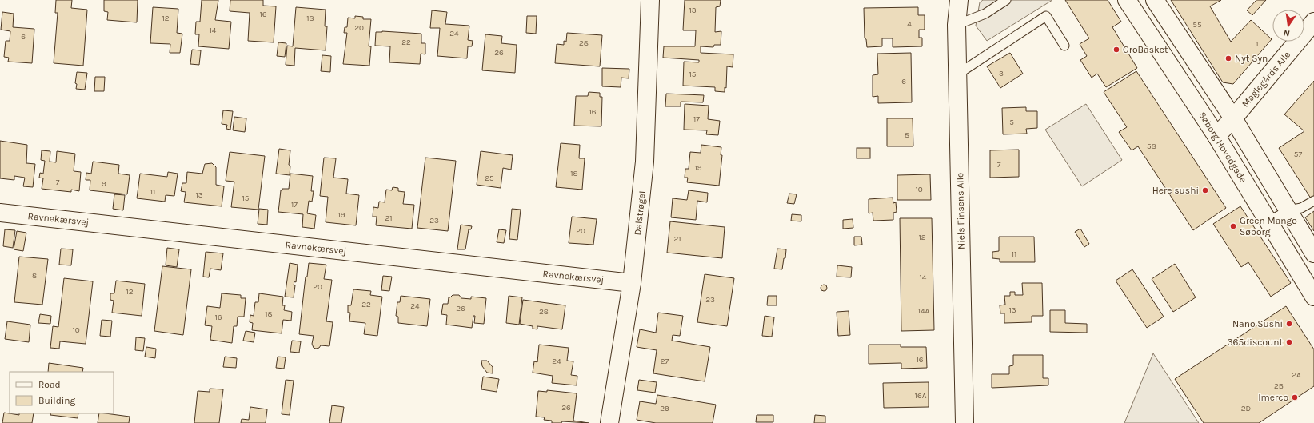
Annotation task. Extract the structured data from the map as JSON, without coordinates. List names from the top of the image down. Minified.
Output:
{"streets":{"street":["Maglegårds Alle","Søborg Hovedgade","Niels Finsens Alle","Dalstrøget","Ravnekærsvej"]},"crossings":[["Maglegårds Alle","Søborg Hovedgade"],["Dalstrøget","Ravnekærsvej"]],"places":["GroBasket","Nyt Syn","Here sushi","Green Mango Søborg","Nano Sushi","365discount","Imerco"],"house_numbers":["13","16","12","18","4","55","20","14","24","6","22","28","1","26","3","15","6","16","17","5","8","58","57","7","19","18","25","7","9","10","11","13","15","17","19","21","23","20","12","21","11","8","14","20","12","23","22","24","26","13","14A","28","18","16","10","16","24","27","2A","2B","16A","26","29","2D"],"legend":["Road","Building"],"north":"bottom"}
